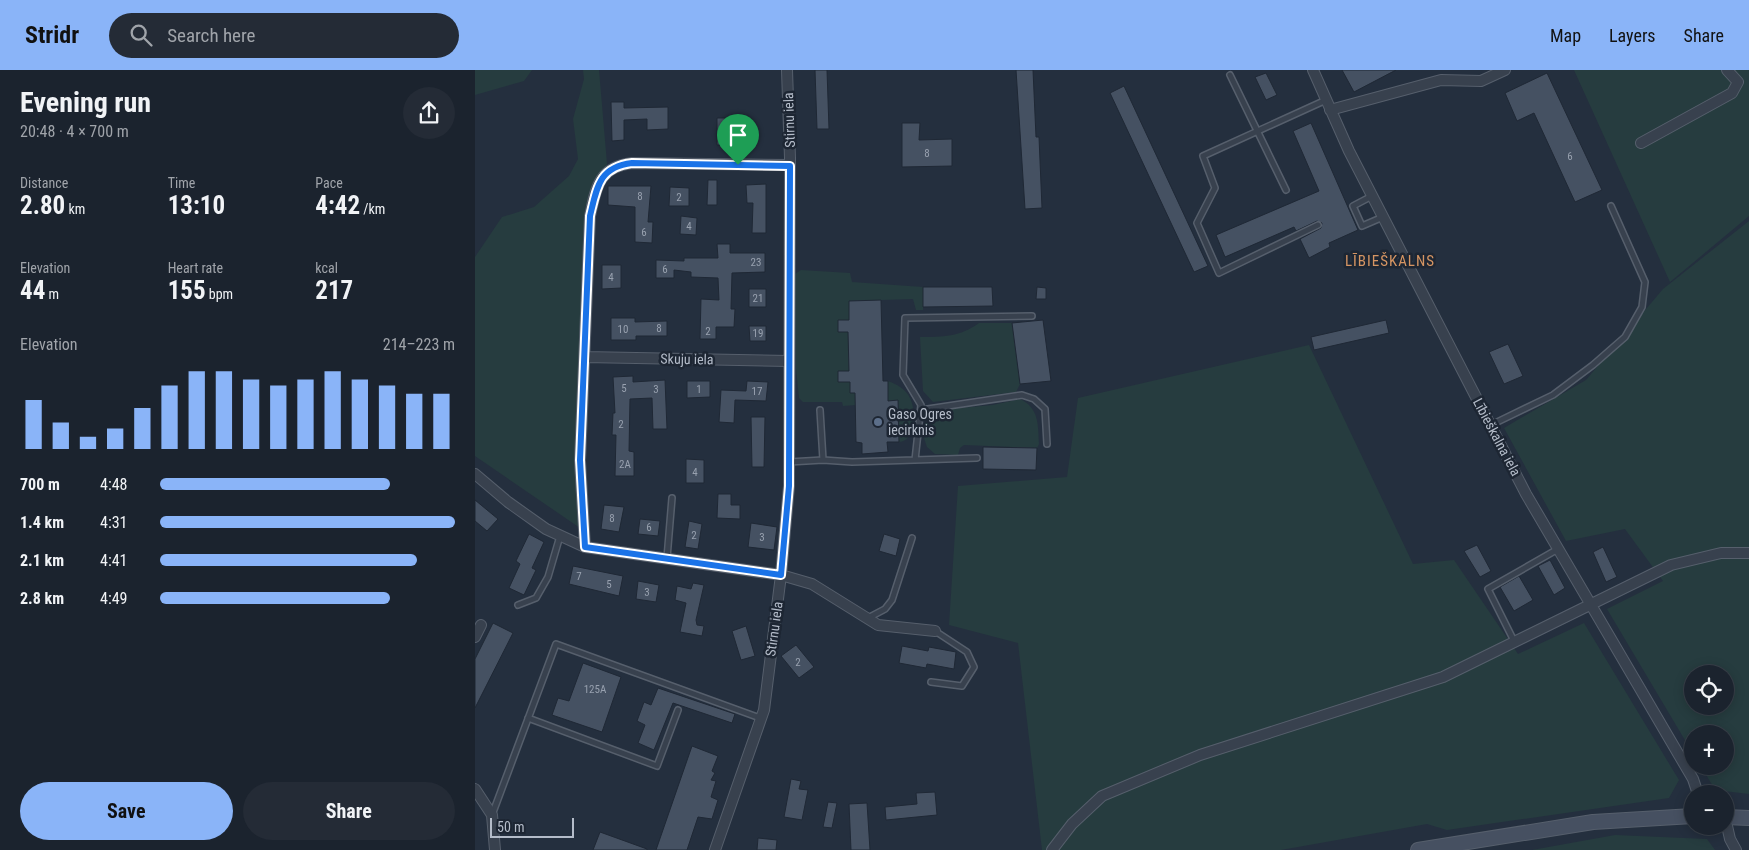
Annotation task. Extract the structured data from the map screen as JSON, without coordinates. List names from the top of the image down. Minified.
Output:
{"streets":{"street":["Stirnu iela","Skuju iela","Lībieškalna iela"]},"crossings":[["Stirnu iela","Skuju iela"]],"districts":["LĪBIEŠKALNS"],"places":["Gaso Ogres iecirknis"],"house_numbers":["8","6","8","2","4","6","23","6","4","21","8","10","2","19","5","3","1","17","2","2A","4","8","6","2","3","7","5","3","2","125A"],"scale_bar":"50 m","page":{"header":"Stridr","search":"Search here","nav":["Map","Layers","Share"],"heading":["Evening run","20:48 · 4 × 700 m"],"stats":[["Distance","2.80 km"],["Time","13:10"],["Pace","4:42 /km"],["Elevation","44 m"],["Heart rate","155 bpm"],["kcal","217"]],"chart":["Elevation","214–223 m"],"list":[{"name":"700 m","note":"4:48"},{"name":"1.4 km","note":"4:31"},{"name":"2.1 km","note":"4:41"},{"name":"2.8 km","note":"4:49"}],"map_buttons":["+","−"],"buttons":["Save","Share"],"scale":"50 m"}}
